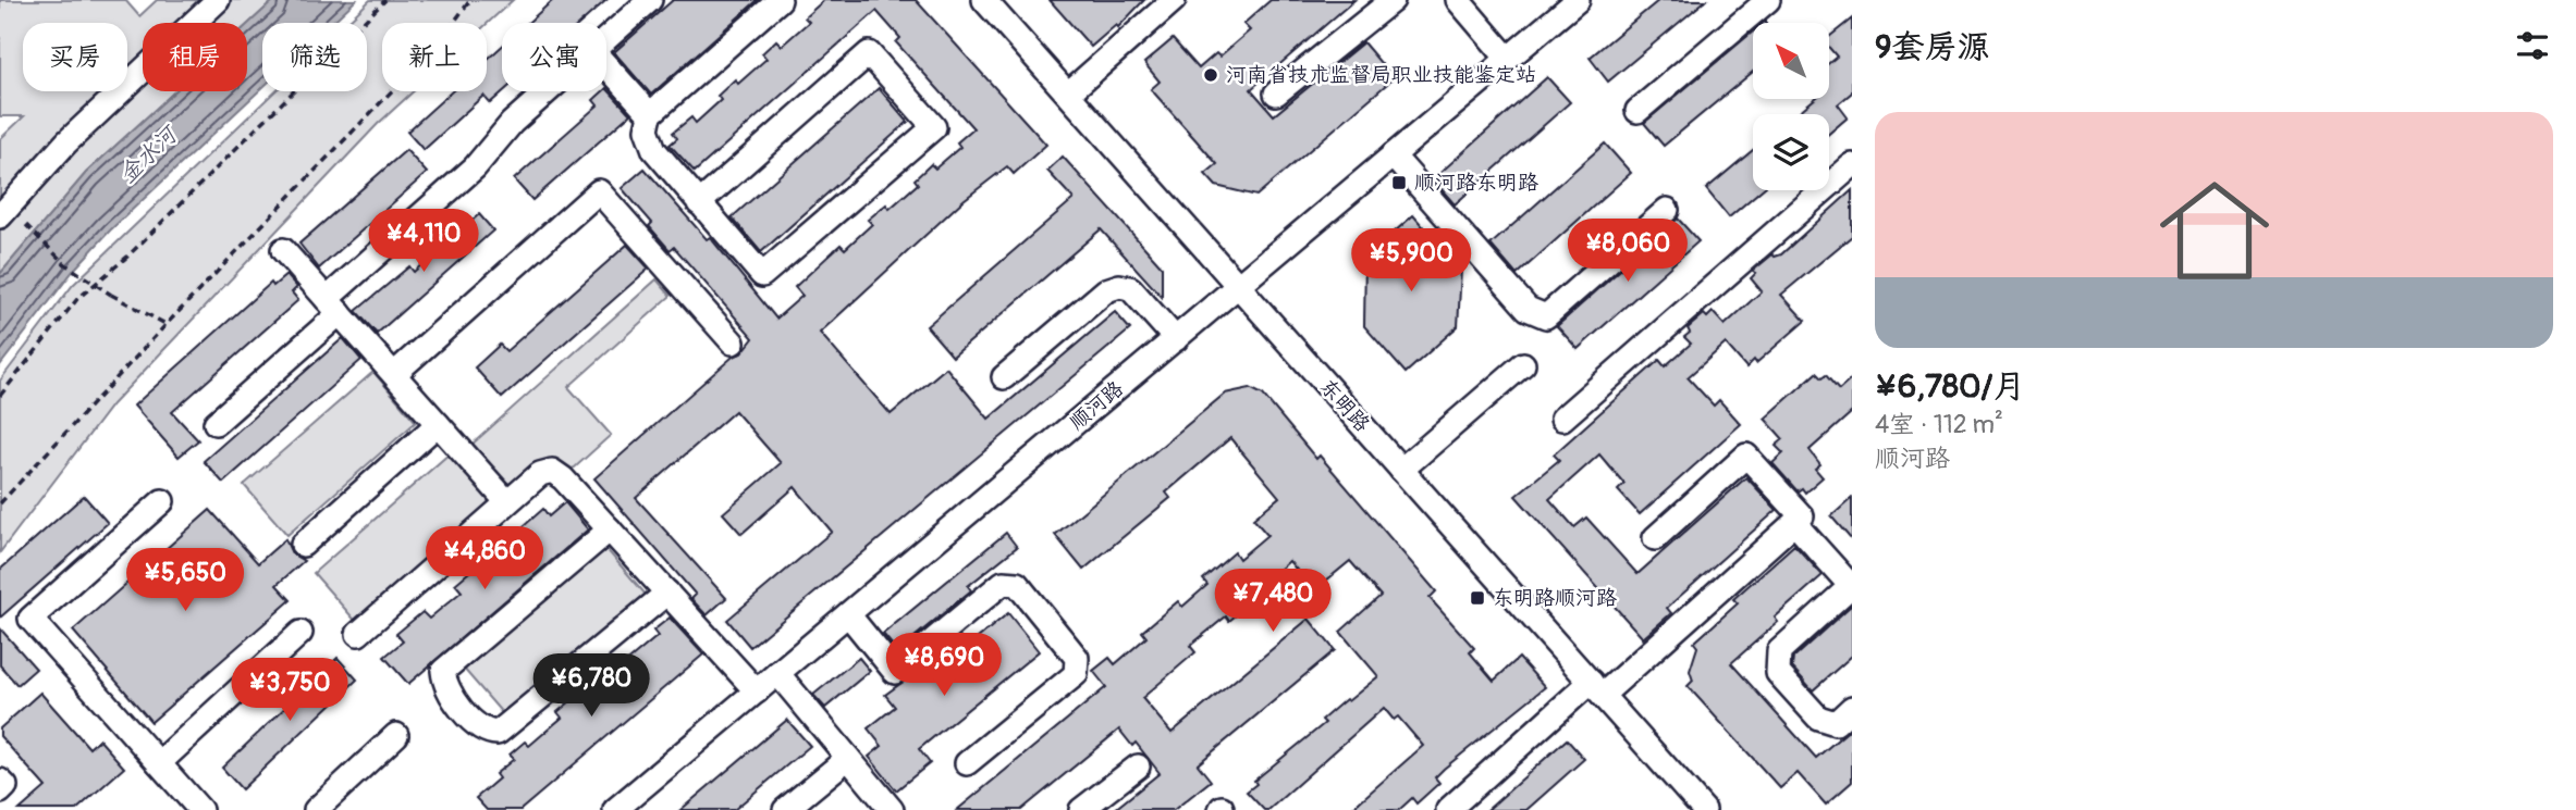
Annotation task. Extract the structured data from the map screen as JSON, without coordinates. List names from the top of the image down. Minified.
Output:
{"streets":{"street":["顺河路","东明路"]},"crossings":[["顺河路","东明路"]],"water":["金水河"],"places":{"other":["河南省技术监督局职业技能鉴定站"],"transit":["顺河路东明路","东明路顺河路"]},"north":"top left","page":{"heading":"9套房源","chip":["买房","租房","筛选","新上","公寓"],"list":[{"name":"¥6,780/月","note":"4室 · 112 m² · 顺河路"}],"price":["¥4,110","¥8,060","¥5,900","¥4,860","¥5,650","¥7,480","¥8,690","¥6,780","¥3,750"]}}
